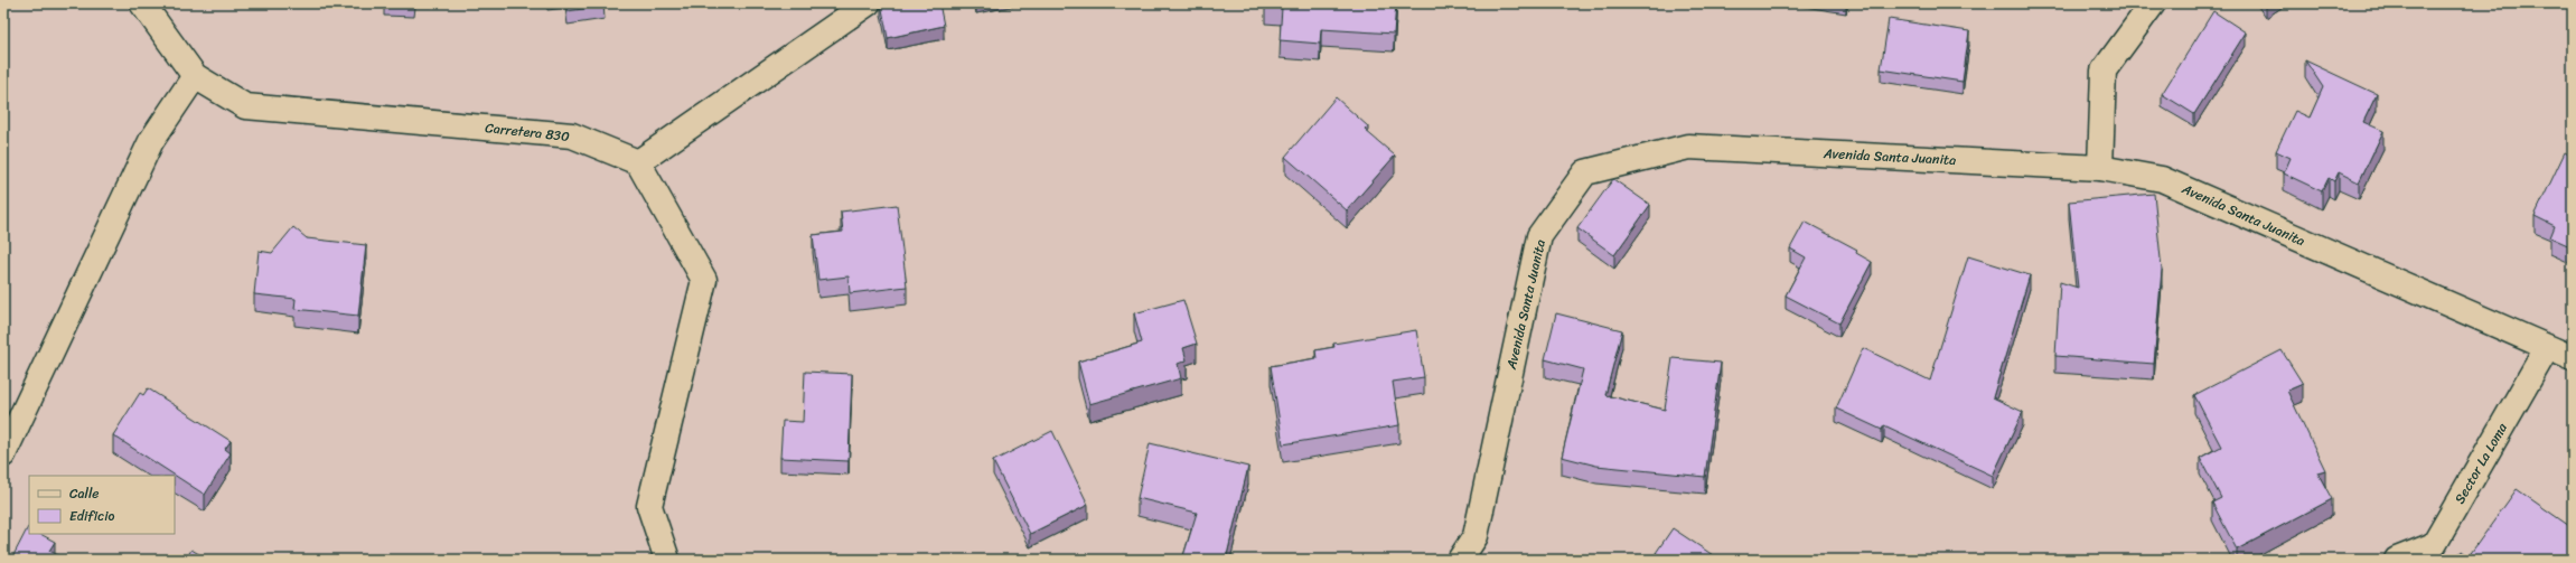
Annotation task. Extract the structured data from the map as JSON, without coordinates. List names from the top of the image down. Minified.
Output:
{"streets":{"street":["Carretera 830","Avenida Santa Juanita","Sector La Loma"]},"crossings":[["Avenida Santa Juanita","Sector La Loma"]],"legend":["Calle","Edificio"]}
